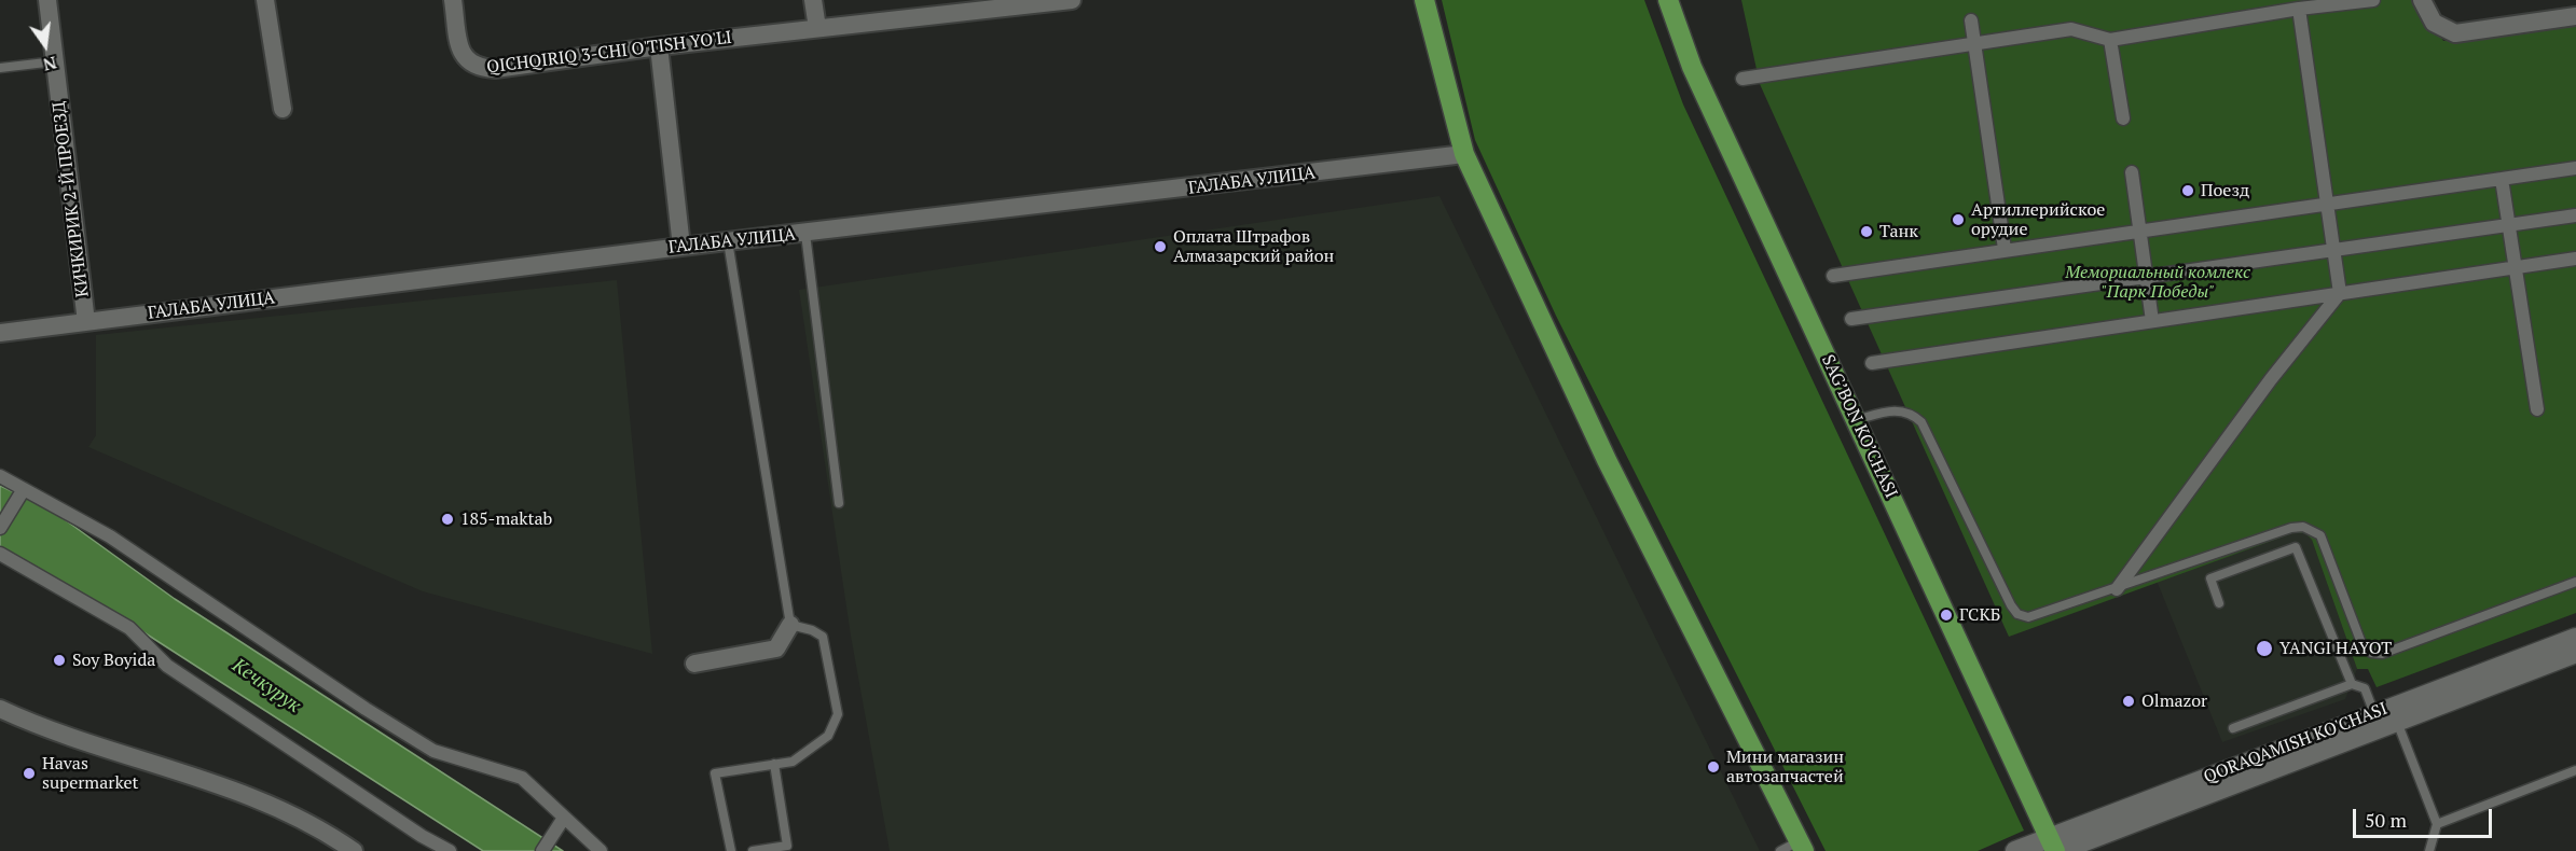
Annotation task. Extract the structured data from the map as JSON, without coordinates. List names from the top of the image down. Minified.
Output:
{"streets":{"main road":["SAG’BON KO’CHASI","QORAQAMISH KO'CHASI"],"street":["QICHQIRIQ 3-CHI O'TISH YO'LI","ГАЛАБА УЛИЦА","КИЧКИРИК 2-Й ПРОЕЗД"]},"crossings":[["ГАЛАБА УЛИЦА","КИЧКИРИК 2-Й ПРОЕЗД"],["SAG’BON KO’CHASI","QORAQAMISH KO'CHASI"]],"water":["Кечкурук"],"parks":["Мемориальный комлекс \"Парк Победы\""],"places":["Поезд","Артиллерийское орудие","Танк","Оплата Штрафов Aлмазарский район","185-maktab","ГСКБ","YANGI HAYOT","Soy Boyida","Olmazor","Мини магазин автозапчастей","Havas supermarket"],"scale_bar":"50 m","north":"bottom"}
